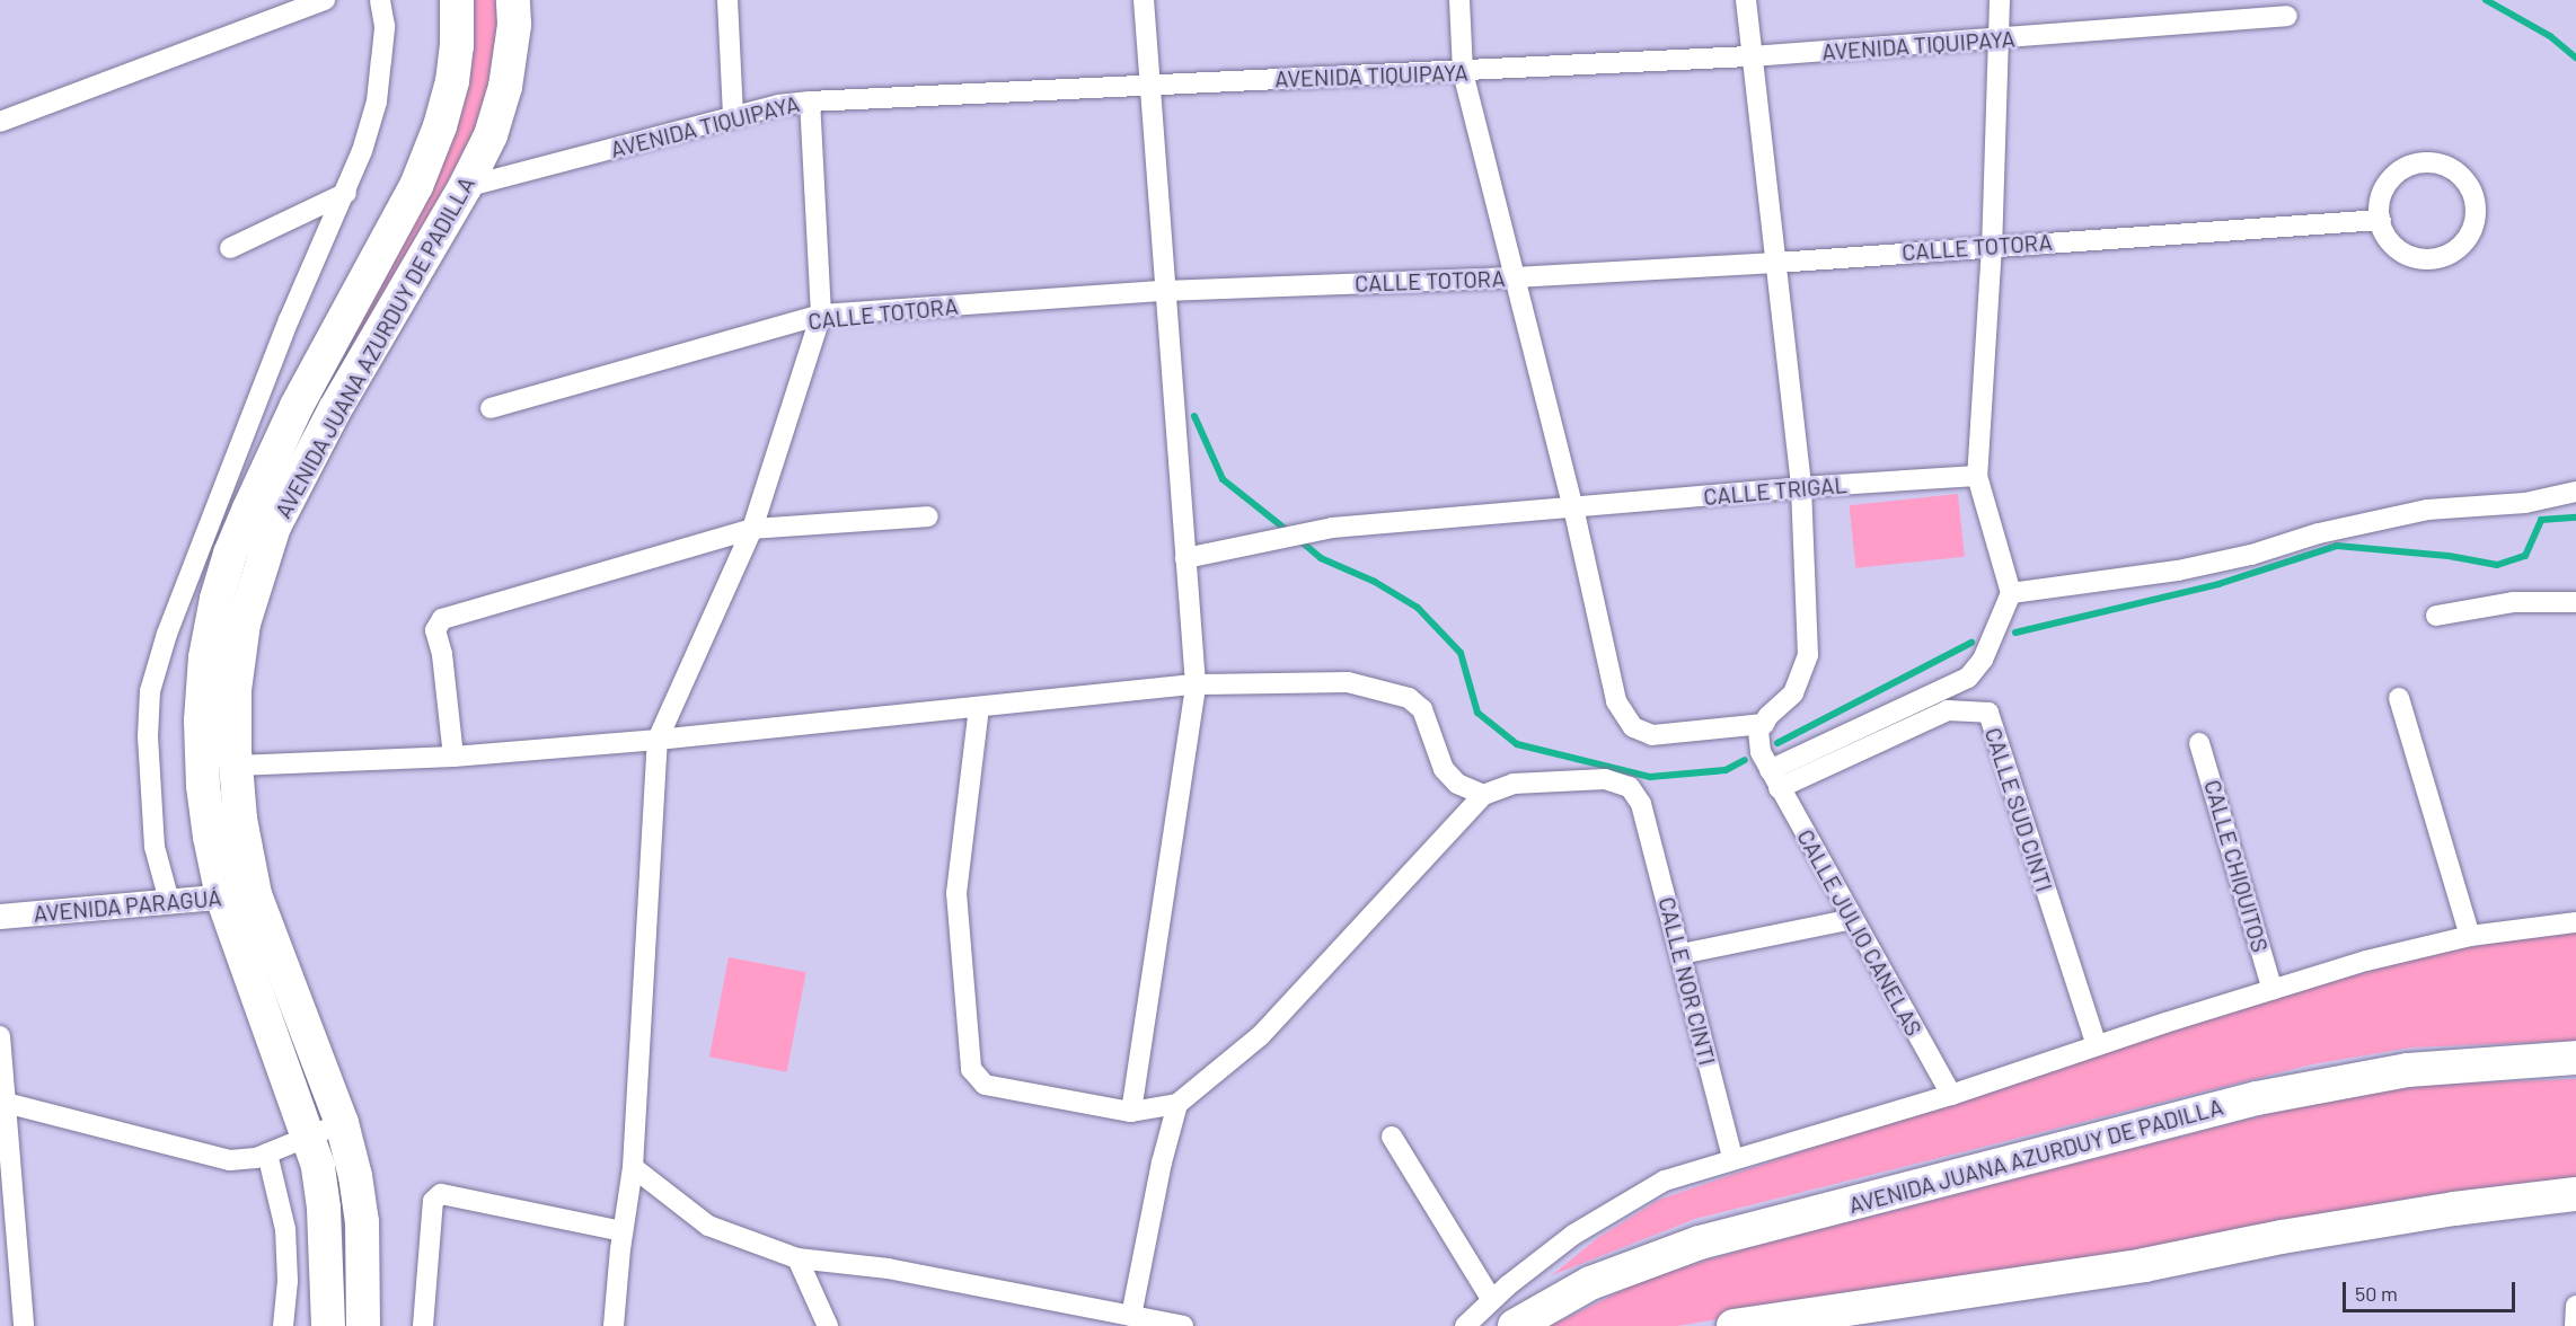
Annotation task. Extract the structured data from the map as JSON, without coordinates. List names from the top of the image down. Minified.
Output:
{"streets":{"highway":["AVENIDA JUANA AZURDUY DE PADILLA"],"street":["AVENIDA TIQUIPAYA","CALLE TOTORA","CALLE TRIGAL","CALLE SUD CINTI","CALLE CHIQUITOS","AVENIDA PARAGUÁ","CALLE JULIO CANELAS","CALLE NOR CINTI"]},"crossings":[["AVENIDA TIQUIPAYA","AVENIDA JUANA AZURDUY DE PADILLA"],["AVENIDA JUANA AZURDUY DE PADILLA","AVENIDA PARAGUÁ"],["CALLE SUD CINTI","CALLE JULIO CANELAS"]],"scale_bar":"50 m"}
